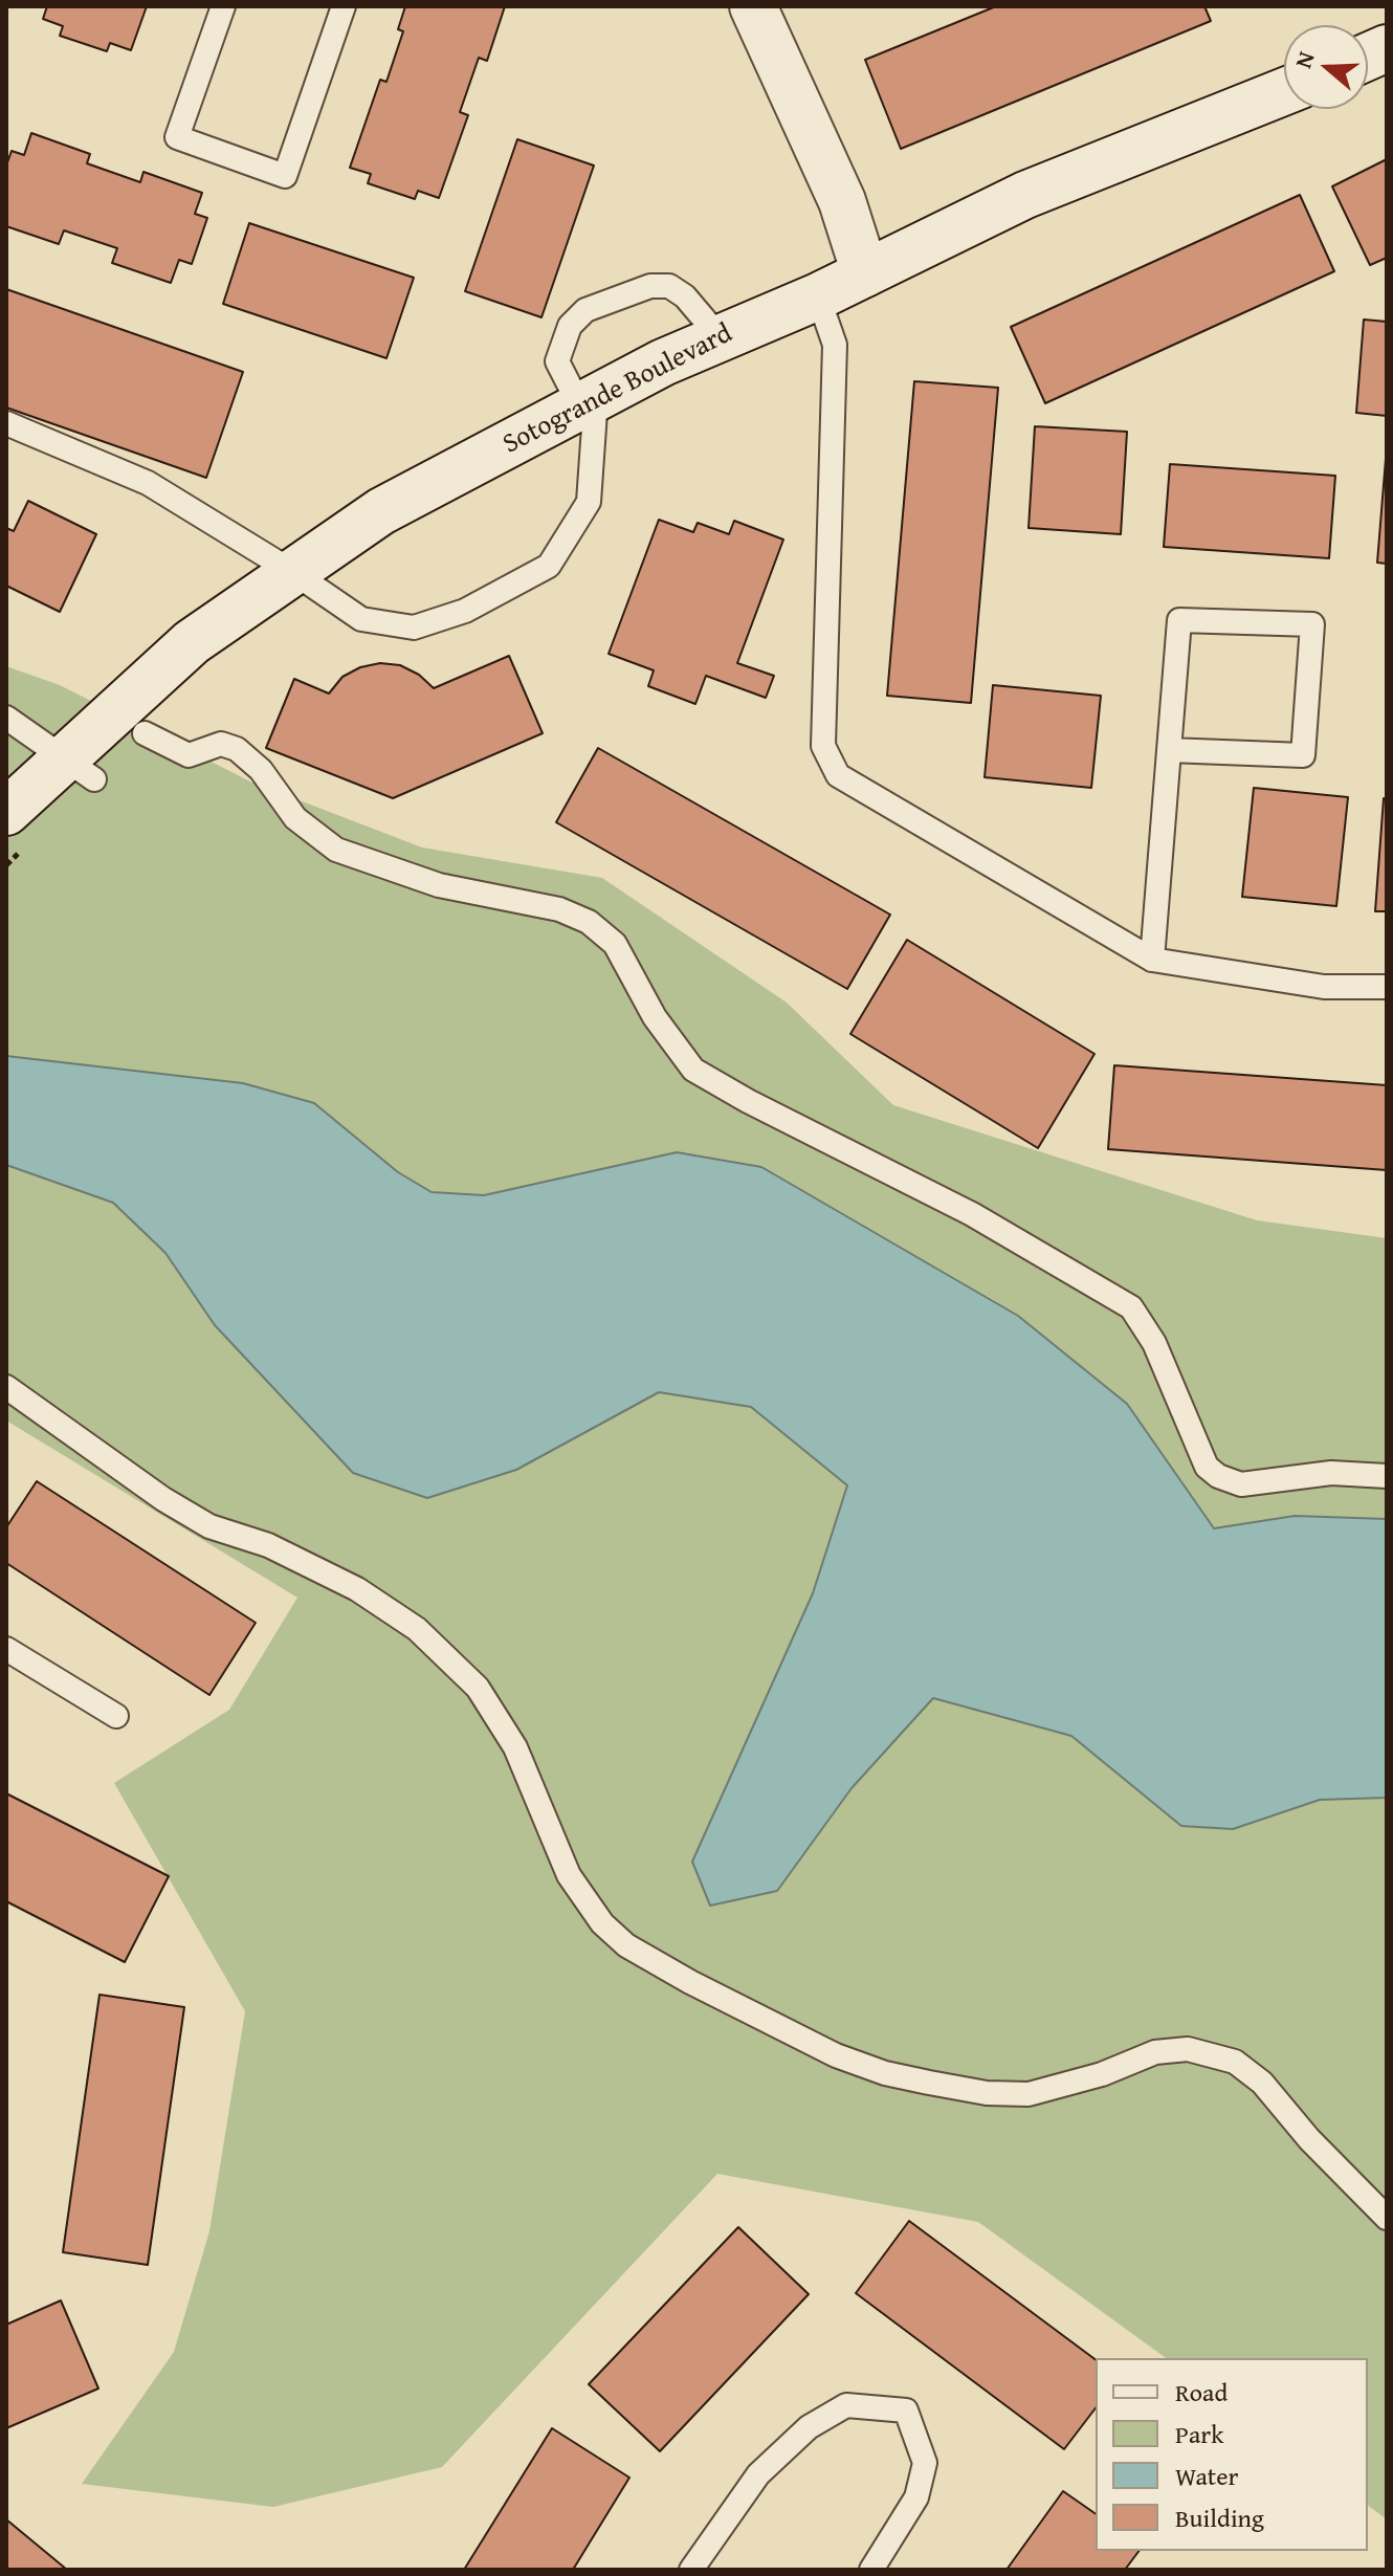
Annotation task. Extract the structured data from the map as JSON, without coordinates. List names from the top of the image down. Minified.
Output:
{"streets":{"street":["Sotogrande Boulevard"]},"legend":["Road","Park","Water","Building"],"north":"left"}
